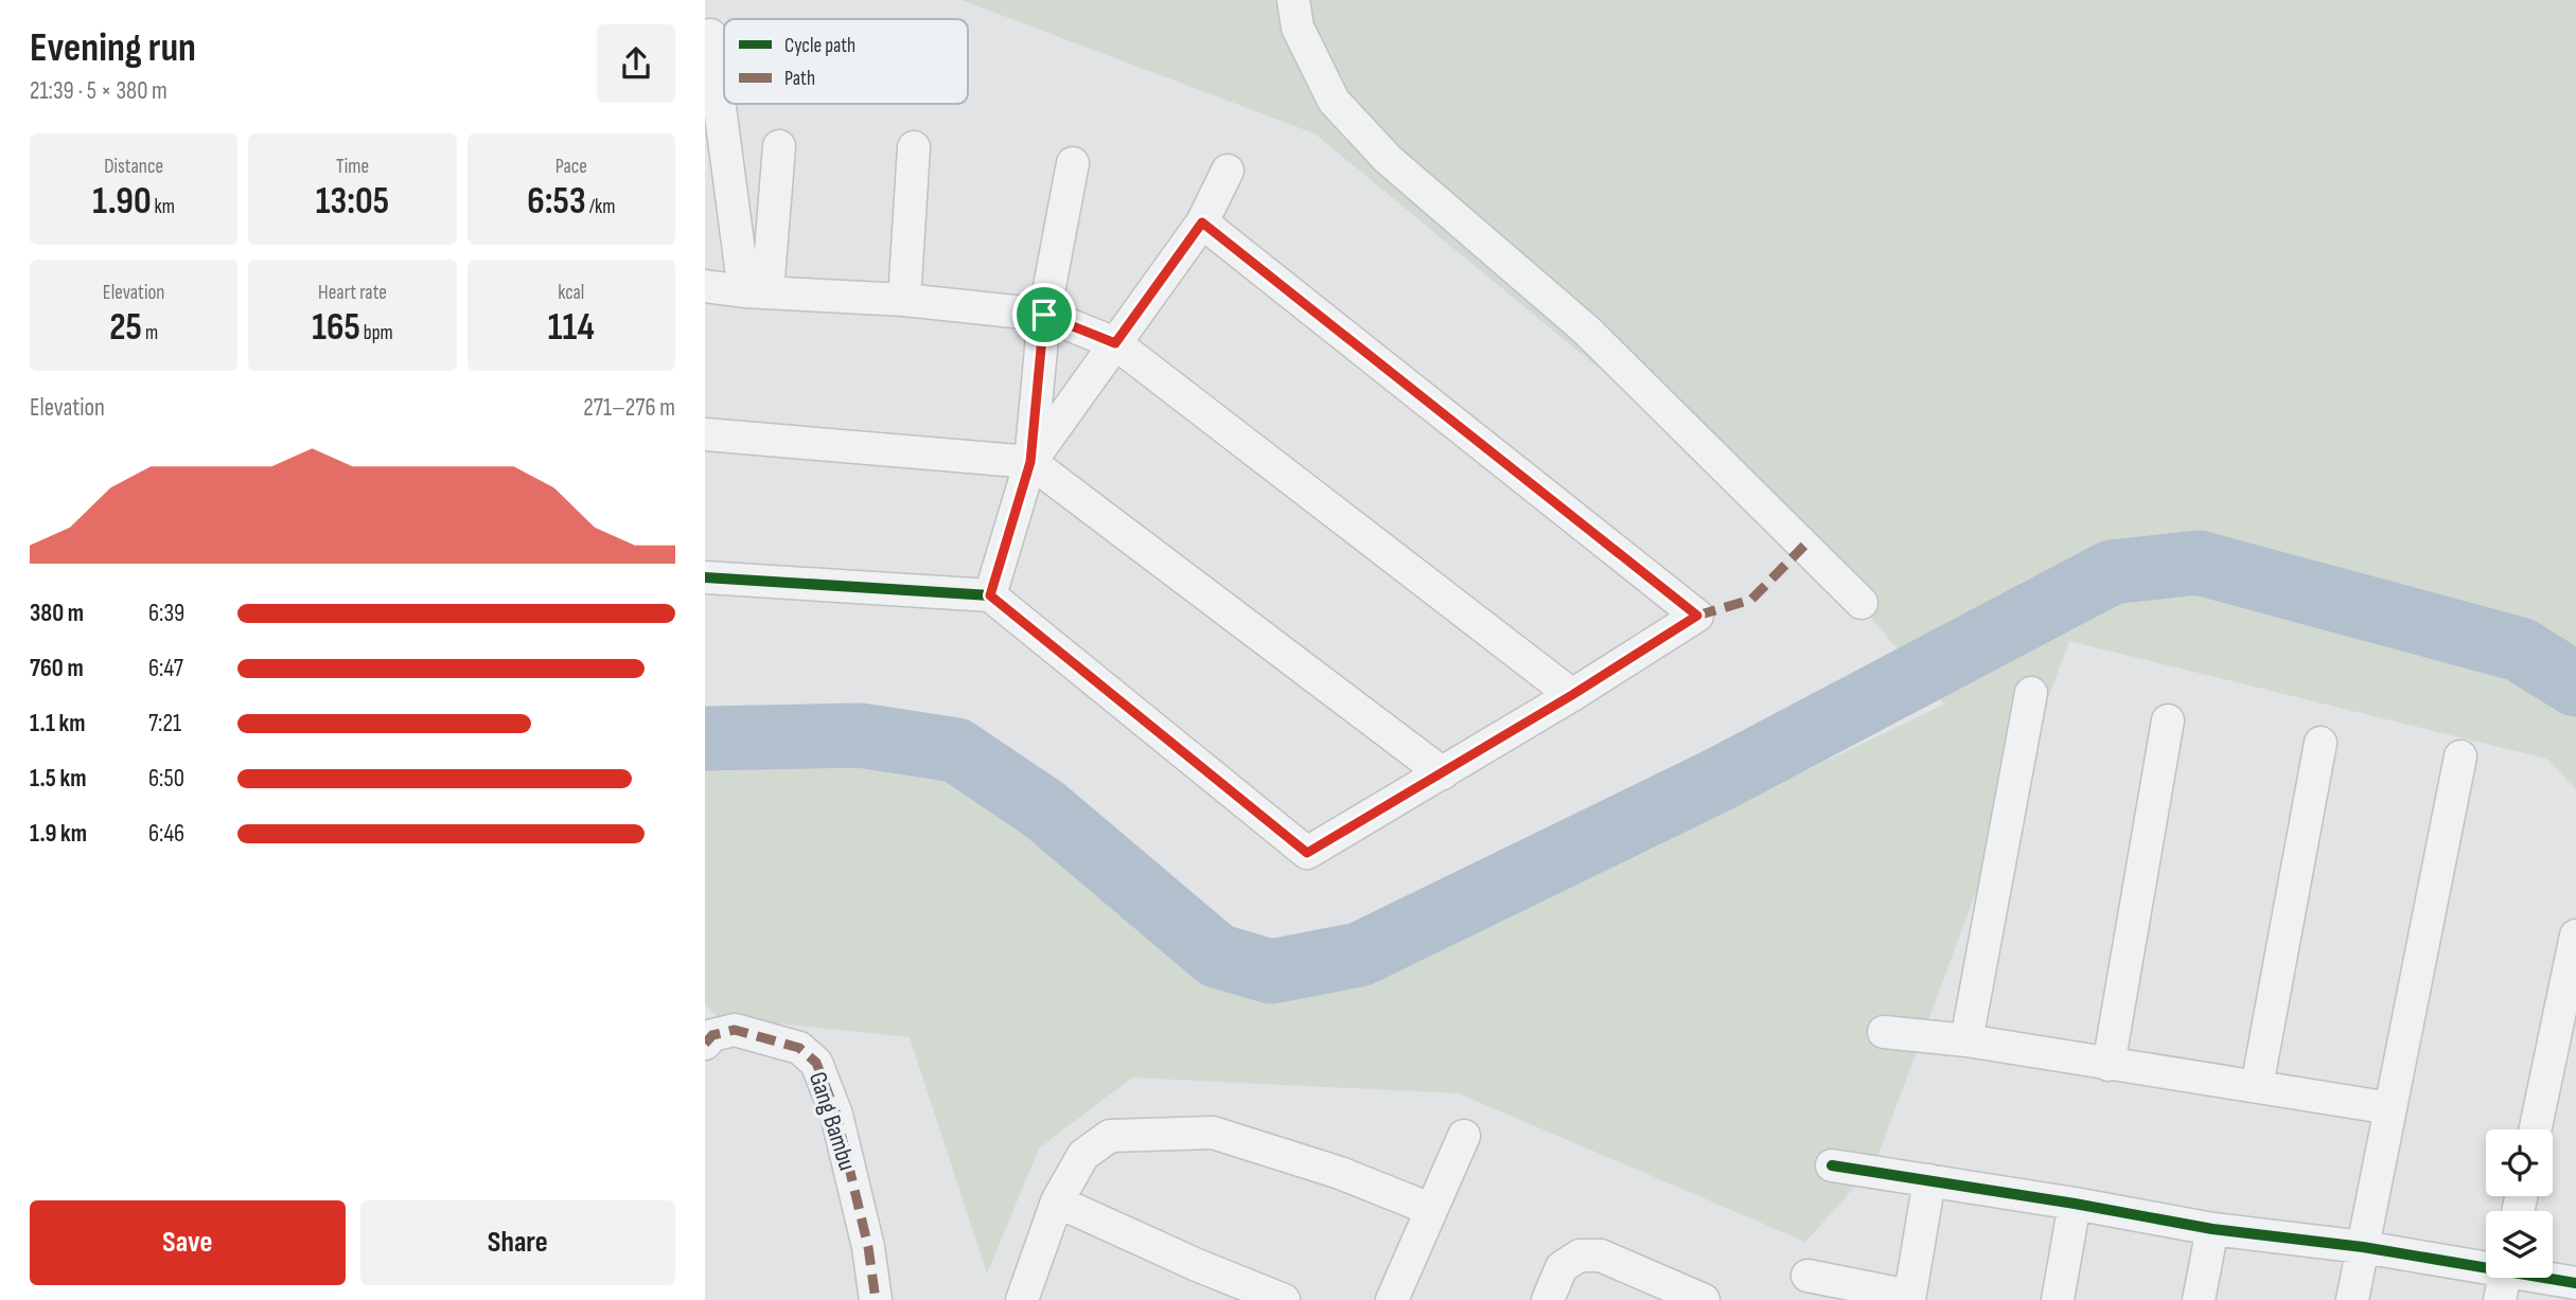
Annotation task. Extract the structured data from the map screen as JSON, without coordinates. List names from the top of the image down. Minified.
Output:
{"streets":{"street":["Gang Bambu"]},"legend":["Cycle path","Path"],"page":{"heading":["Evening run","21:39 · 5 × 380 m"],"stats":[["Distance","1.90 km"],["Time","13:05"],["Pace","6:53 /km"],["Elevation","25 m"],["Heart rate","165 bpm"],["kcal","114"]],"chart":["Elevation","271–276 m"],"list":[{"name":"380 m","note":"6:39"},{"name":"760 m","note":"6:47"},{"name":"1.1 km","note":"7:21"},{"name":"1.5 km","note":"6:50"},{"name":"1.9 km","note":"6:46"}],"buttons":["Save","Share"]}}
